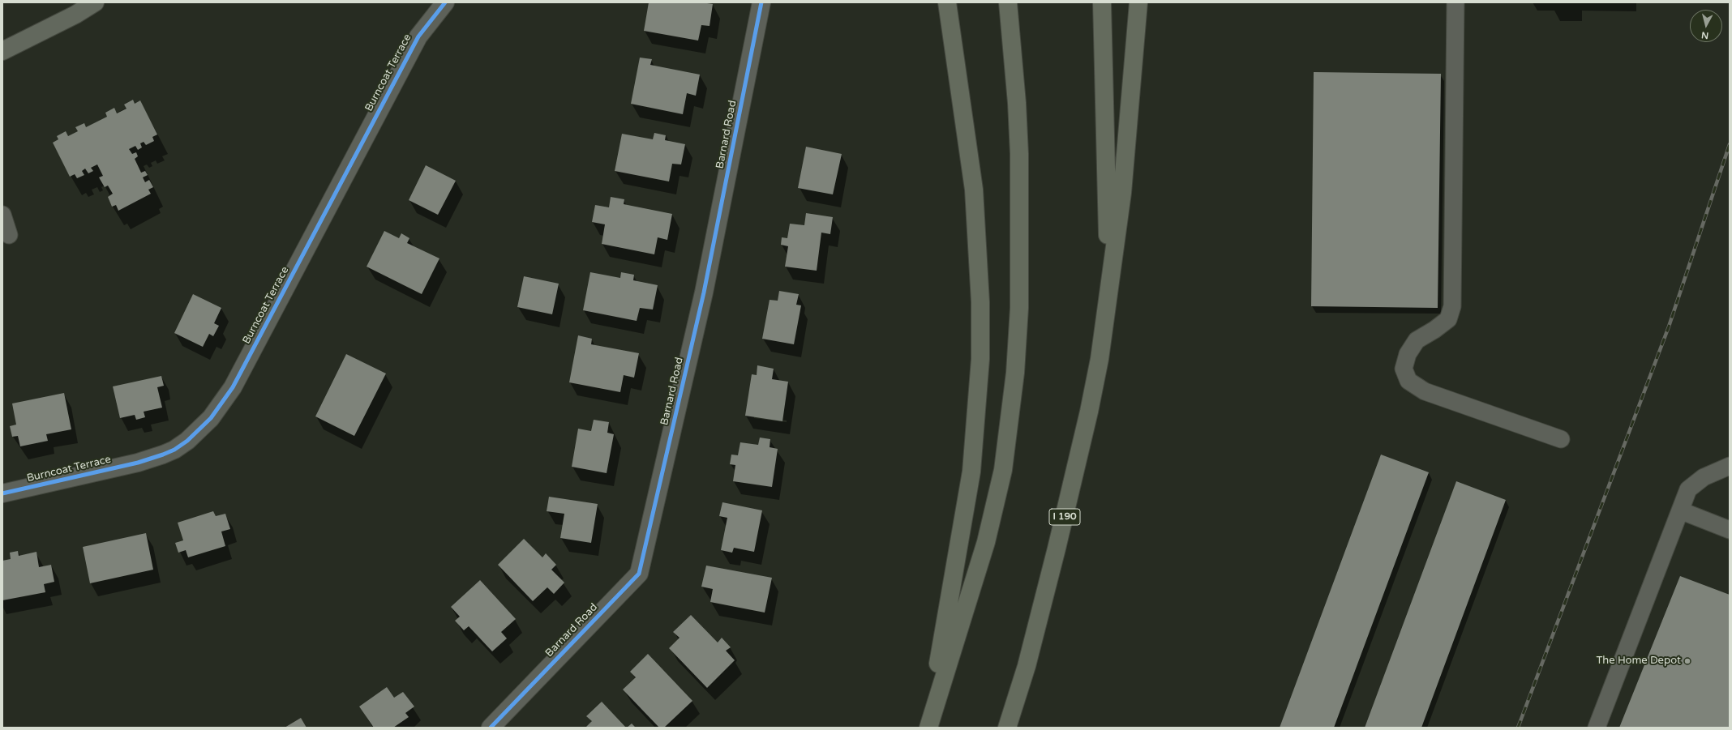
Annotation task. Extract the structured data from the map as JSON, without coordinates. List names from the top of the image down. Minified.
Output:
{"streets":{"highway":["I 190"],"street":["Burncoat Terrace","Barnard Road"]},"places":["The Home Depot"],"north":"bottom"}
